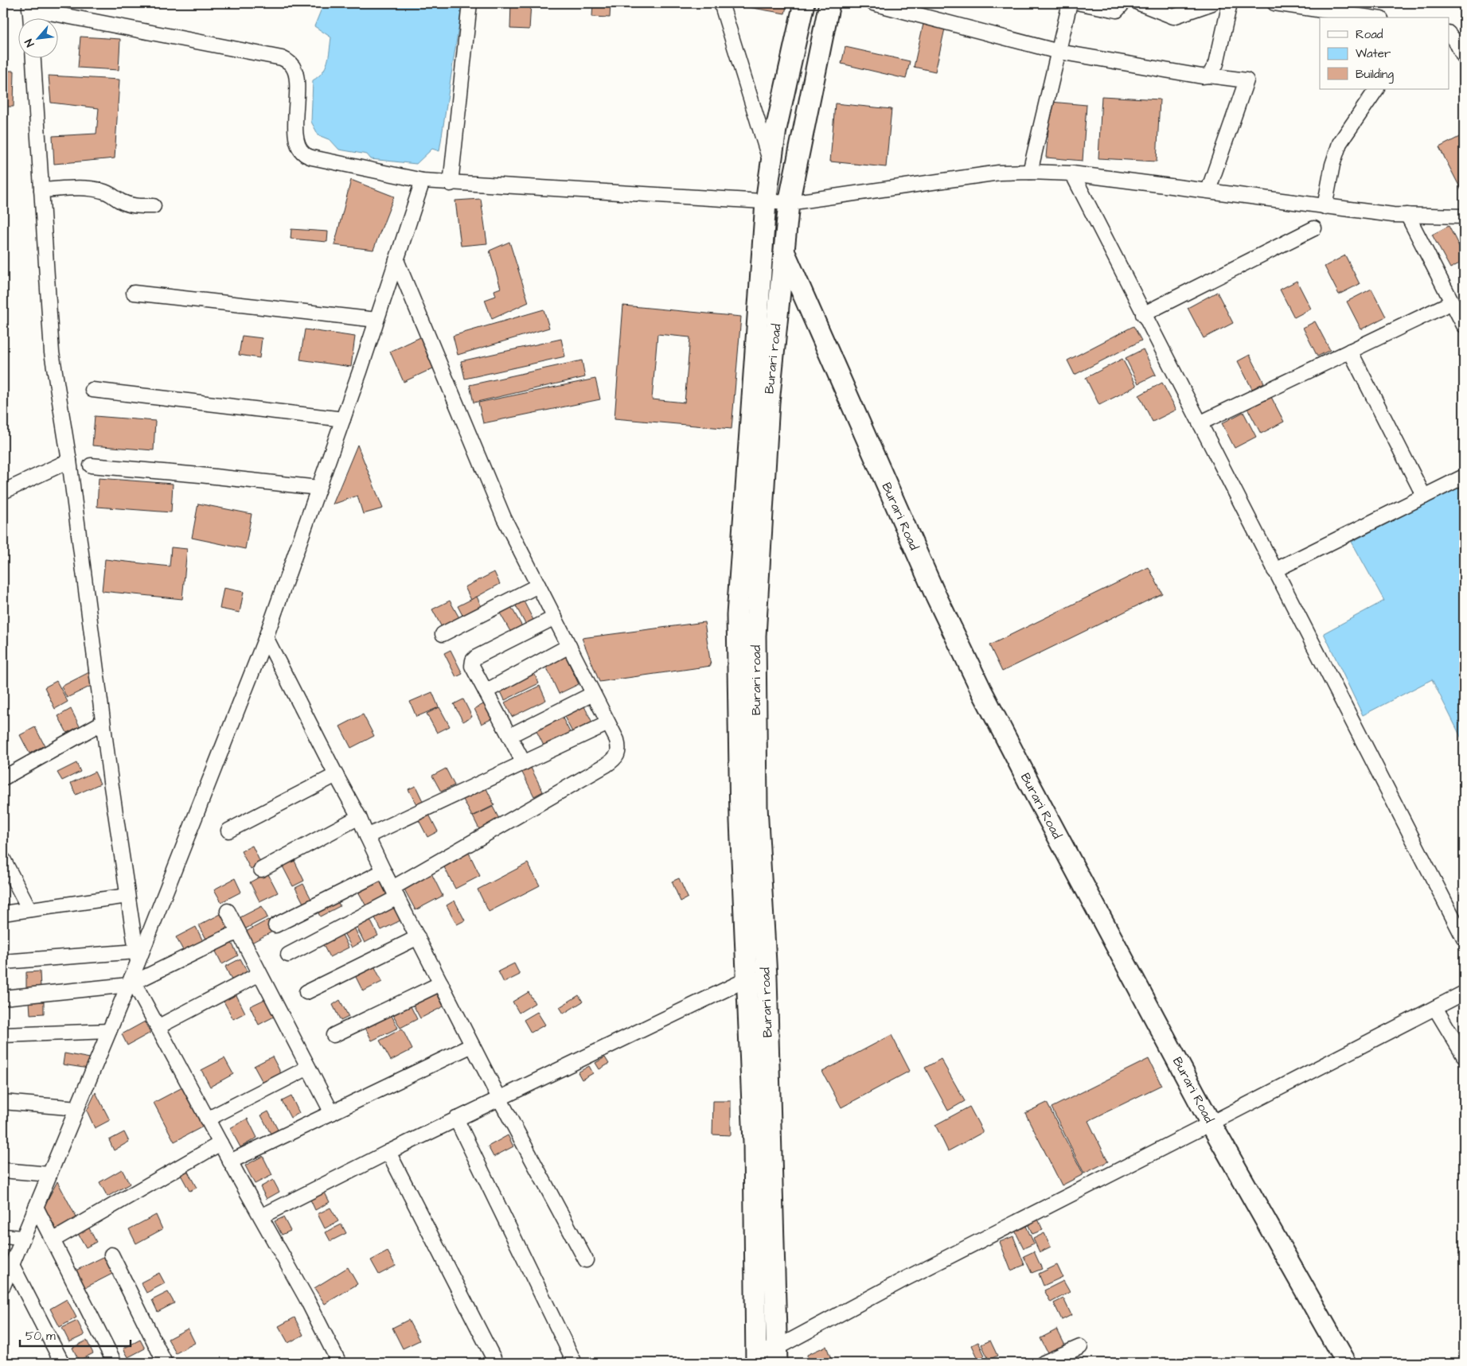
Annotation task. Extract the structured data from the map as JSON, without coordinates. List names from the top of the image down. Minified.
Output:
{"streets":{"main road":["Burari road","Burari Road"]},"crossings":[["Burari road","Burari Road"]],"legend":["Road","Water","Building"],"scale_bar":"50 m","north":"bottom left"}
